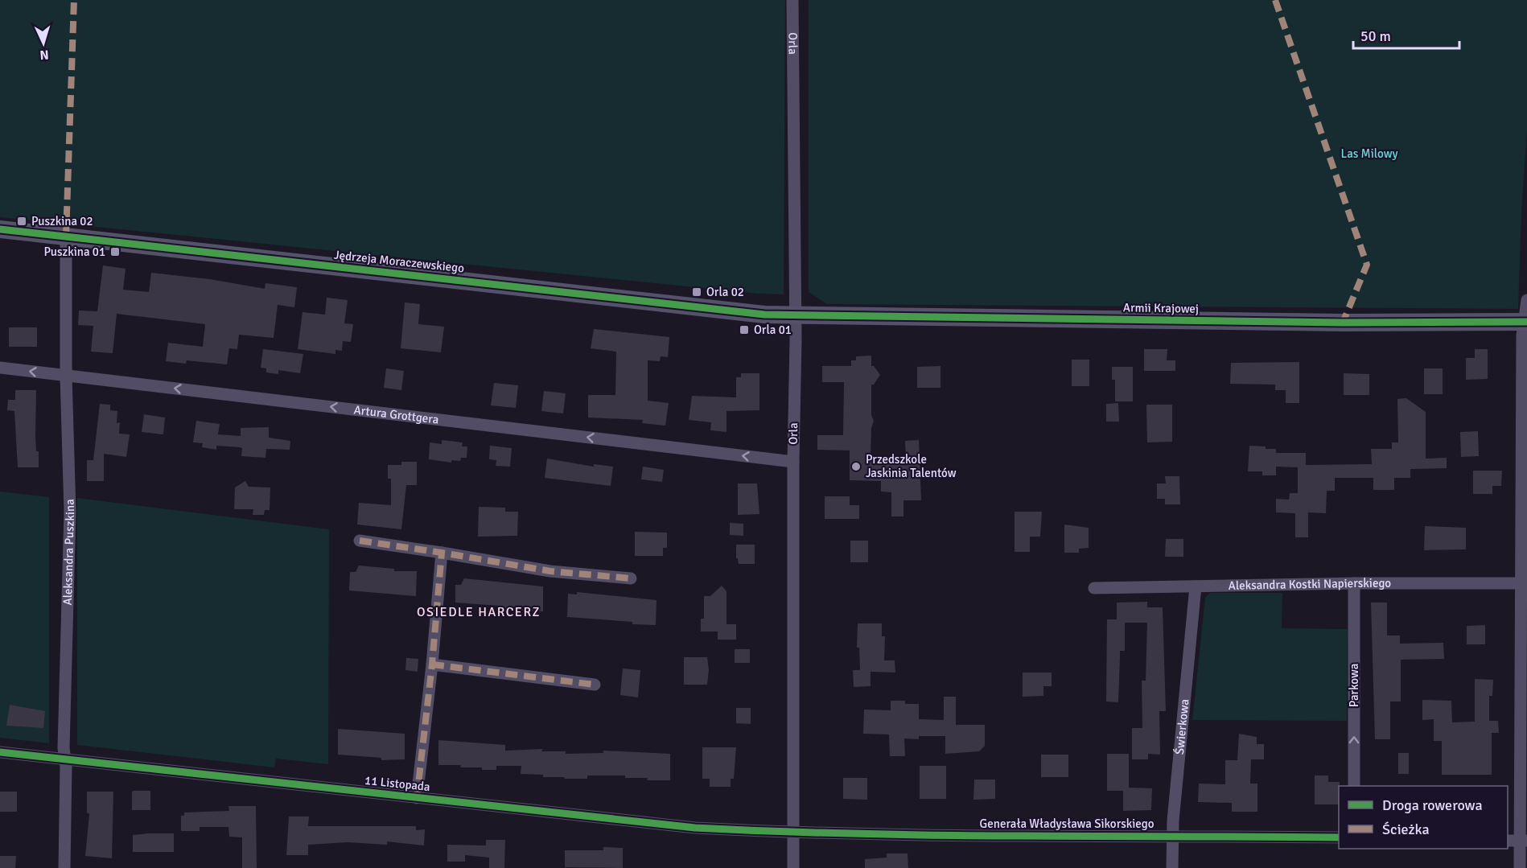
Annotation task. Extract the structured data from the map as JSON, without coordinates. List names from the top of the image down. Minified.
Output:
{"streets":{"street":["Orla","Jędrzeja Moraczewskiego","Armii Krajowej","Artura Grottgera","Aleksandra Puszkina","Aleksandra Kostki Napierskiego","Parkowa","Świerkowa","11 Listopada","Generała Władysława Sikorskiego"]},"crossings":[["Orla","Jędrzeja Moraczewskiego"],["Orla","Armii Krajowej"],["Orla","Artura Grottgera"],["Orla","11 Listopada"],["Orla","Generała Władysława Sikorskiego"],["Jędrzeja Moraczewskiego","Armii Krajowej"],["Jędrzeja Moraczewskiego","Aleksandra Puszkina"],["Artura Grottgera","Aleksandra Puszkina"],["Aleksandra Puszkina","11 Listopada"],["Aleksandra Kostki Napierskiego","Parkowa"],["Aleksandra Kostki Napierskiego","Świerkowa"],["Świerkowa","Generała Władysława Sikorskiego"],["11 Listopada","Generała Władysława Sikorskiego"]],"one_way":["Artura Grottgera","Parkowa"],"districts":["OSIEDLE HARCERZ"],"parks":["Las Milowy"],"places":{"transit":["Puszkina 02","Puszkina 01","Orla 02","Orla 01"],"other":["Przedszkole Jaskinia Talentów"]},"legend":["Droga rowerowa","Ścieżka"],"scale_bar":"50 m","north":"bottom"}
